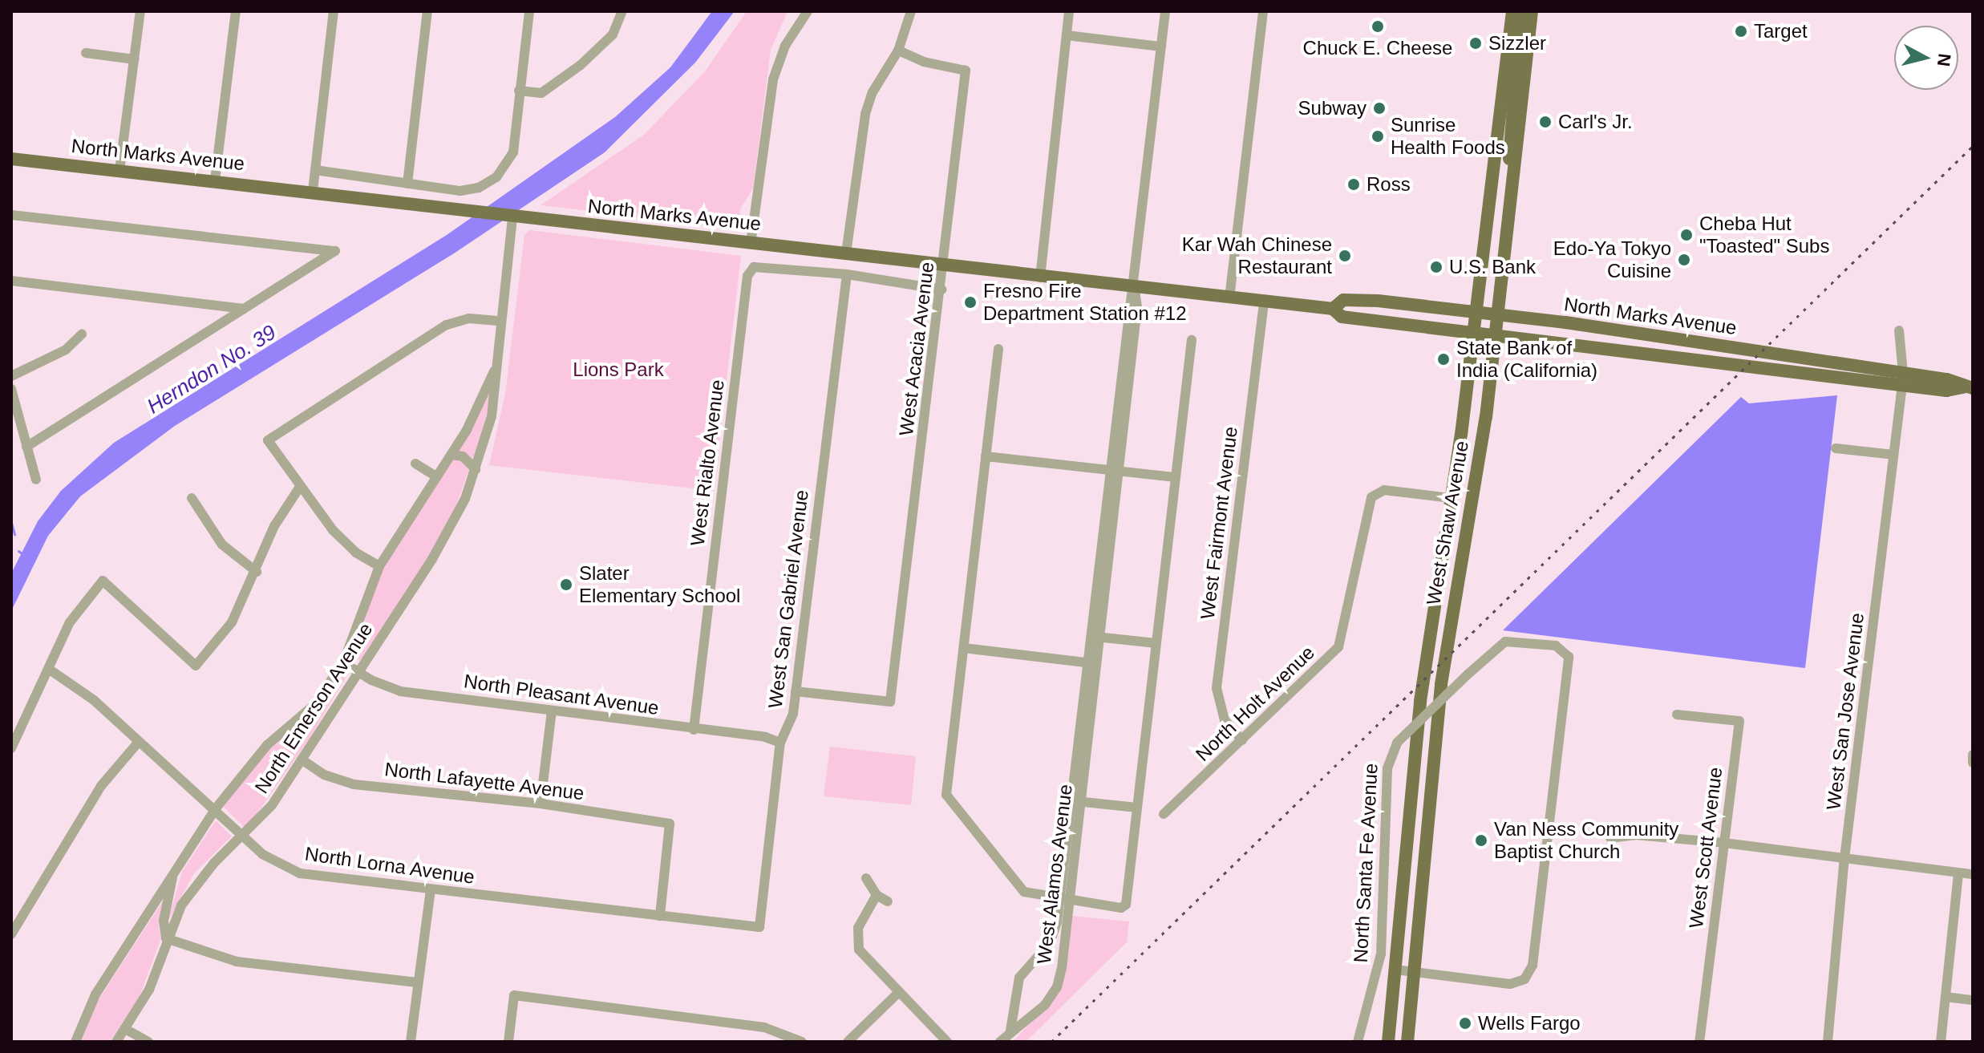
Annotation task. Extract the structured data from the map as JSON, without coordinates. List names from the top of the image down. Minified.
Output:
{"streets":{"main road":["North Marks Avenue","West Shaw Avenue"],"street":["West Acacia Avenue","West Rialto Avenue","West Fairmont Avenue","West San Gabriel Avenue","North Pleasant Avenue","North Holt Avenue","North Emerson Avenue","West San Jose Avenue","North Lafayette Avenue","West Scott Avenue","North Santa Fe Avenue","North Lorna Avenue","West Alamos Avenue"]},"crossings":[["North Marks Avenue","West Acacia Avenue"],["North Marks Avenue","West Fairmont Avenue"],["North Marks Avenue","West Shaw Avenue"],["North Marks Avenue","North Emerson Avenue"],["North Marks Avenue","West San Jose Avenue"],["North Marks Avenue","West Alamos Avenue"],["West Acacia Avenue","West San Gabriel Avenue"],["West Rialto Avenue","West San Gabriel Avenue"],["West Rialto Avenue","North Pleasant Avenue"],["West Fairmont Avenue","North Holt Avenue"],["West Shaw Avenue","North Holt Avenue"],["West Shaw Avenue","North Santa Fe Avenue"],["West San Gabriel Avenue","North Pleasant Avenue"],["West San Gabriel Avenue","North Lorna Avenue"],["North Pleasant Avenue","North Emerson Avenue"],["North Emerson Avenue","North Lafayette Avenue"],["North Emerson Avenue","North Lorna Avenue"],["North Lafayette Avenue","North Lorna Avenue"]],"water":["Herndon No. 39"],"parks":["Lions Park"],"places":["Chuck E. Cheese","Target","Sizzler","Subway","Carl's Jr.","Sunrise Health Foods","Ross","Cheba Hut \"Toasted\" Subs","Kar Wah Chinese Restaurant","Edo-Ya Tokyo Cuisine","U.S. Bank","Fresno Fire Department Station #12","State Bank of India (California)","Slater Elementary School","Van Ness Community Baptist Church","Wells Fargo"],"north":"right"}
